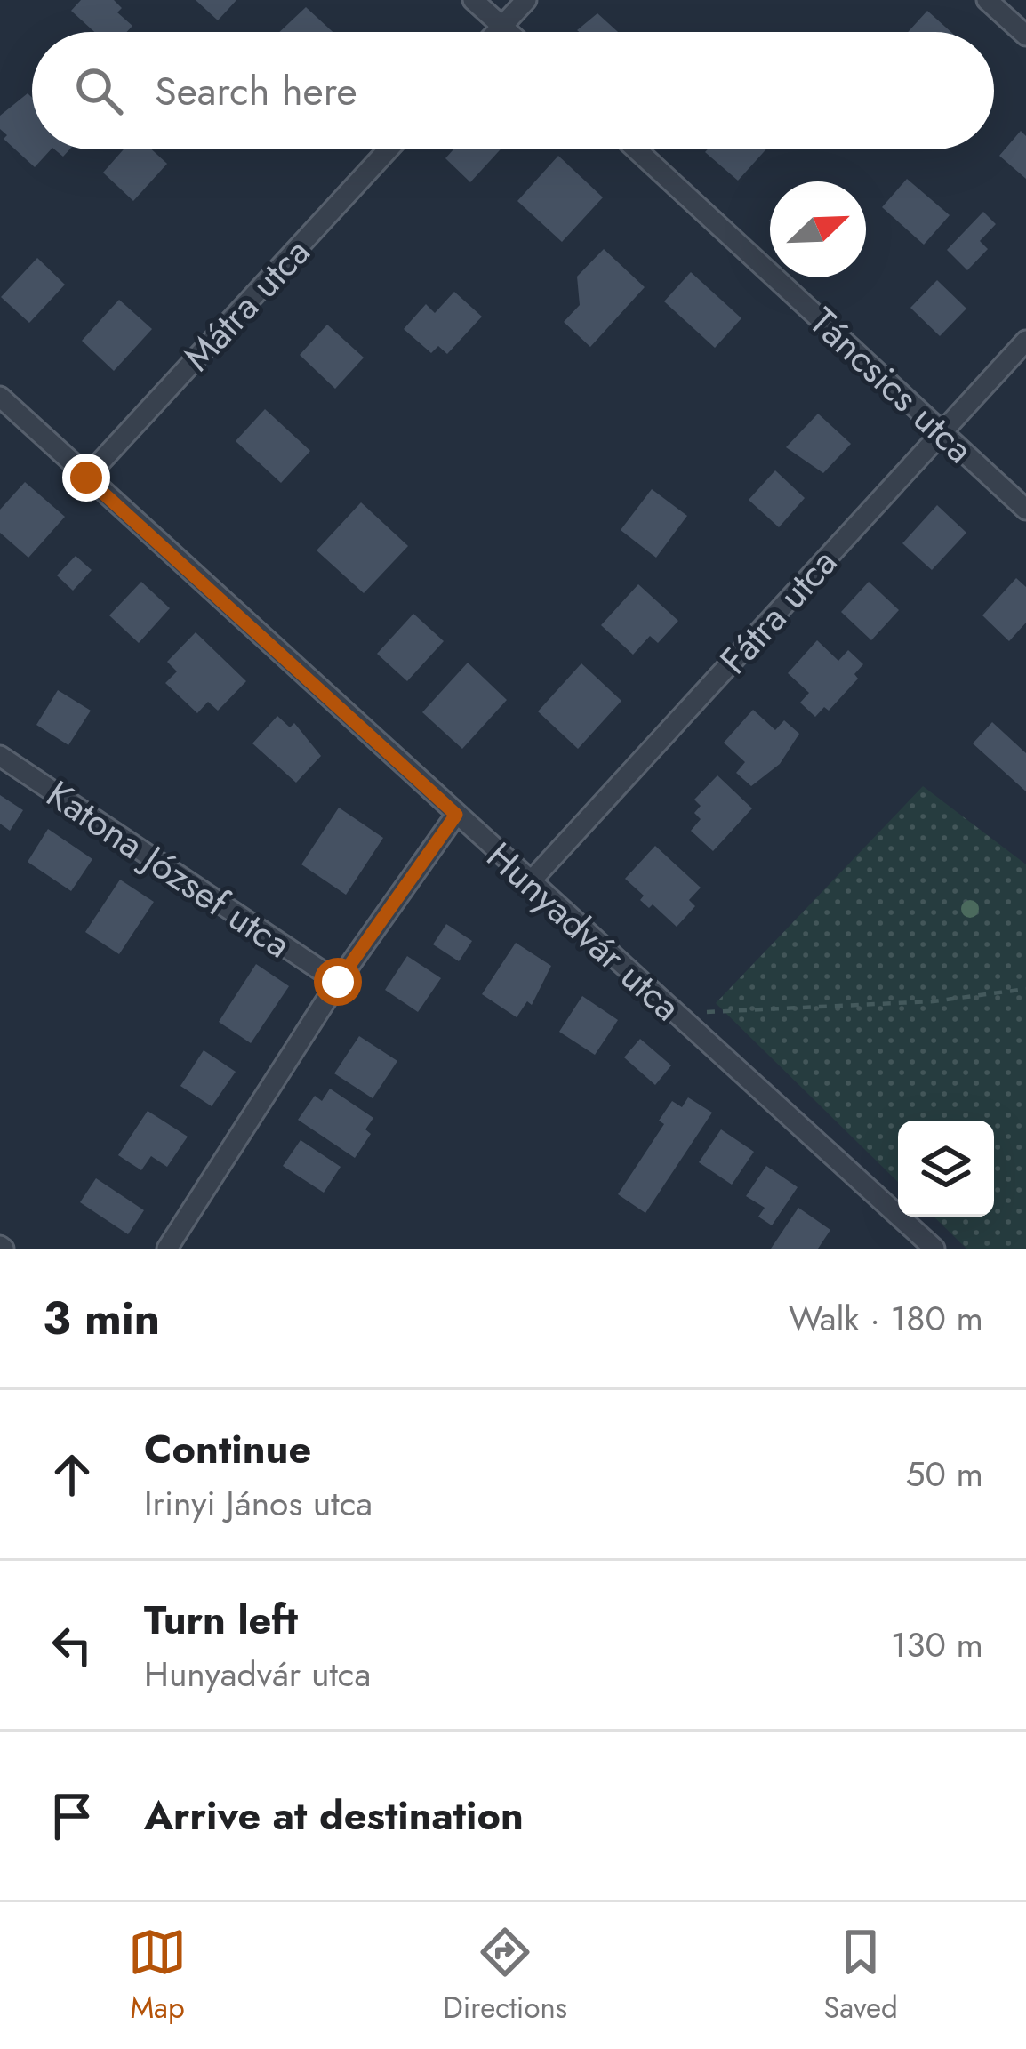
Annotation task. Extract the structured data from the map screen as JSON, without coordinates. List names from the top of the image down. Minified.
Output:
{"streets":{"street":["Mátra utca","Táncsics utca","Fátra utca","Katona József utca","Hunyadvár utca"]},"crossings":[["Mátra utca","Hunyadvár utca"],["Táncsics utca","Fátra utca"],["Fátra utca","Hunyadvár utca"]],"north":"top right","page":{"search":"Search here","heading":["3 min","Walk · 180 m"],"list":[["Continue","Irinyi János utca","50 m"],["Turn left","Hunyadvár utca","130 m"],"Arrive at destination"],"nav":["Map","Directions","Saved"]}}
